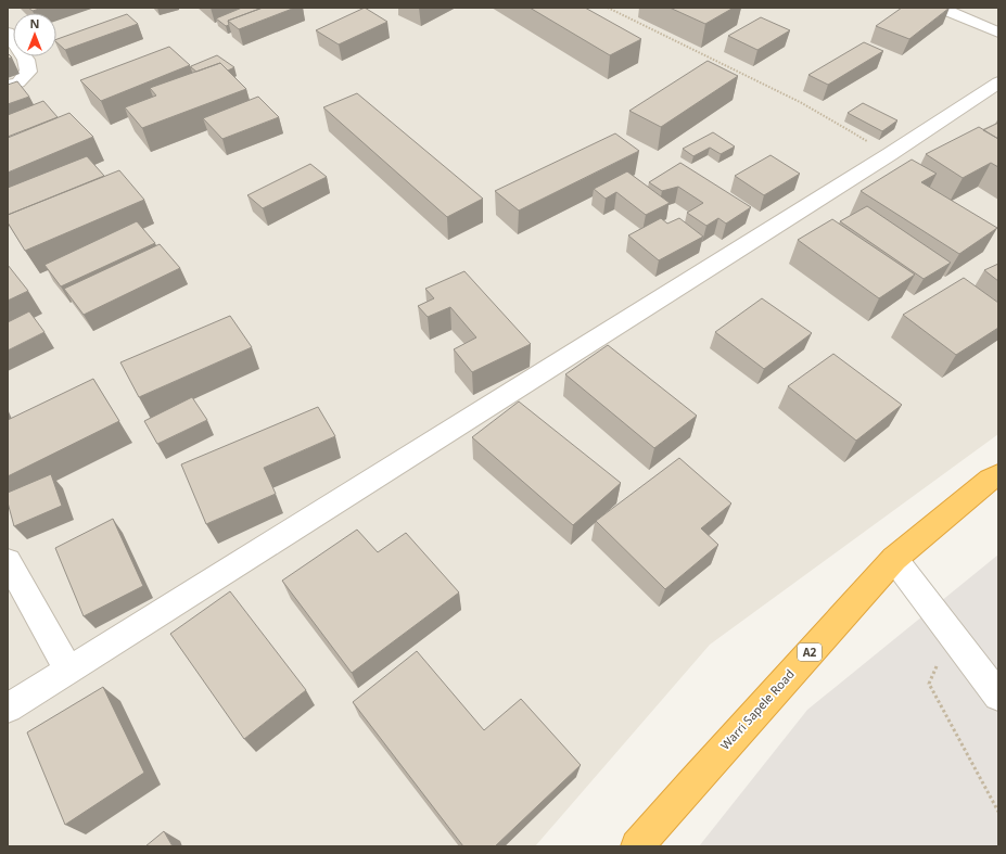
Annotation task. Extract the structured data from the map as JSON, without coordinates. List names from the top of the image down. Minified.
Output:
{"streets":{"highway":["A2","Warri Sapele Road"]},"north":"top"}
